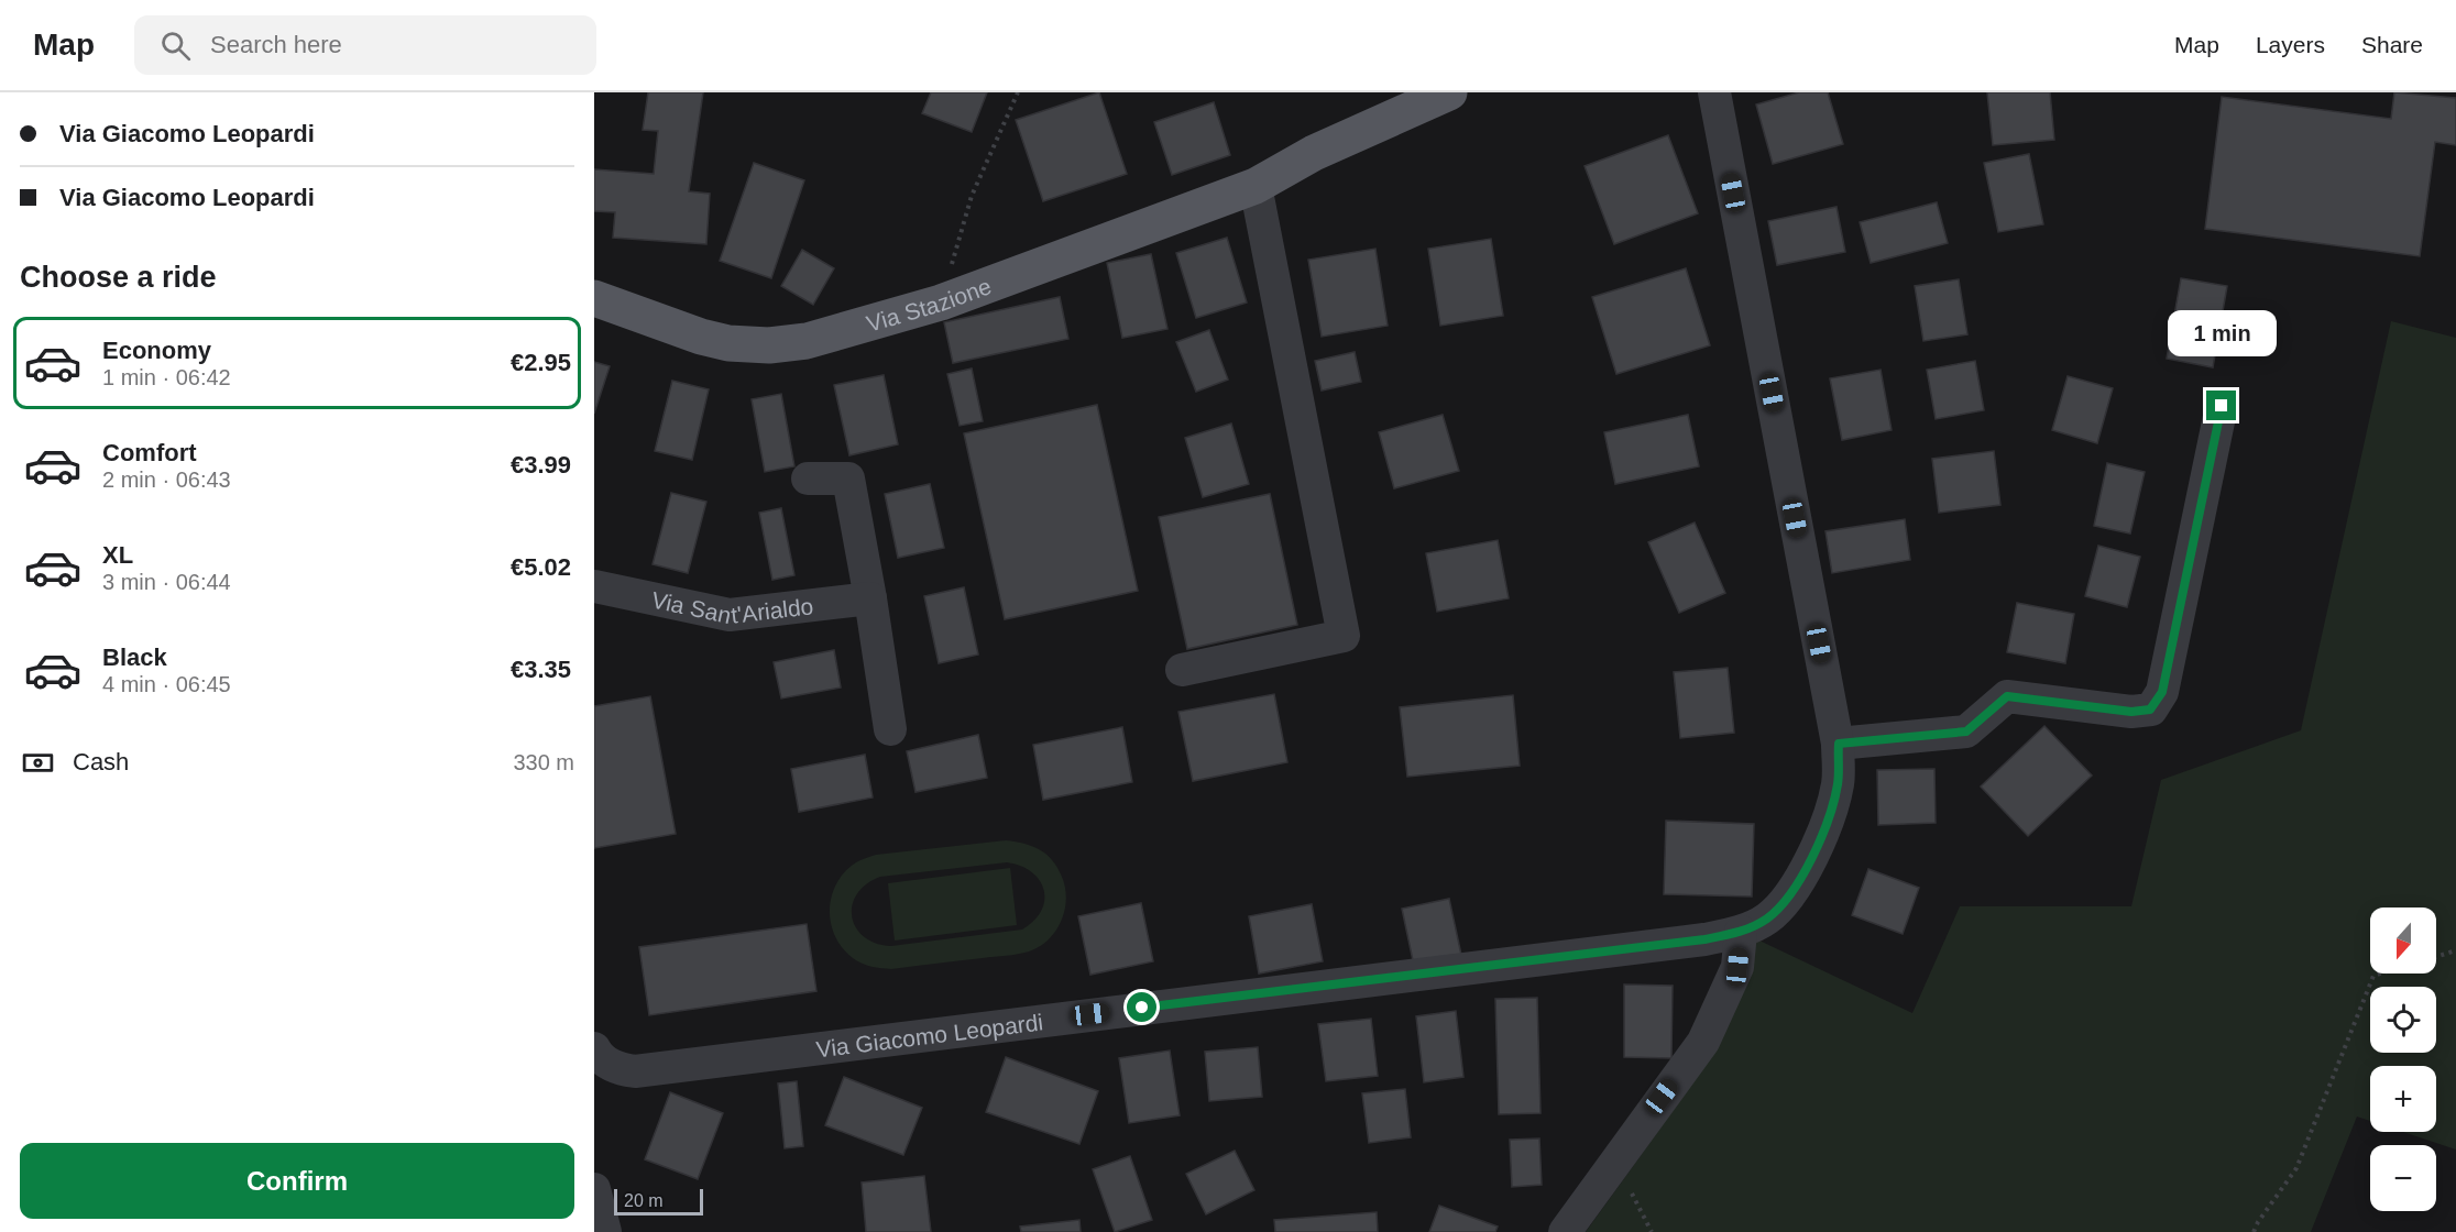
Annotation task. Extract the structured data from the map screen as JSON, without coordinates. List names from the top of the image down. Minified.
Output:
{"streets":{"main road":["Via Stazione"],"street":["Via Sant'Arialdo","Via Giacomo Leopardi"]},"scale_bar":"20 m","north":"bottom","page":{"header":"Map","search":"Search here","nav":["Map","Layers","Share"],"banner":["Via Giacomo Leopardi","Via Giacomo Leopardi"],"heading":"Choose a ride","bubble":"1 min","list":[{"name":"Economy","note":"1 min · 06:42","value":"€2.95"},{"name":"Comfort","note":"2 min · 06:43","value":"€3.99"},{"name":"XL","note":"3 min · 06:44","value":"€5.02"},{"name":"Black","note":"4 min · 06:45","value":"€3.35"}],"pay":["Cash","330 m"],"map_buttons":["+","−"],"buttons":"Confirm","scale":"20 m"}}
